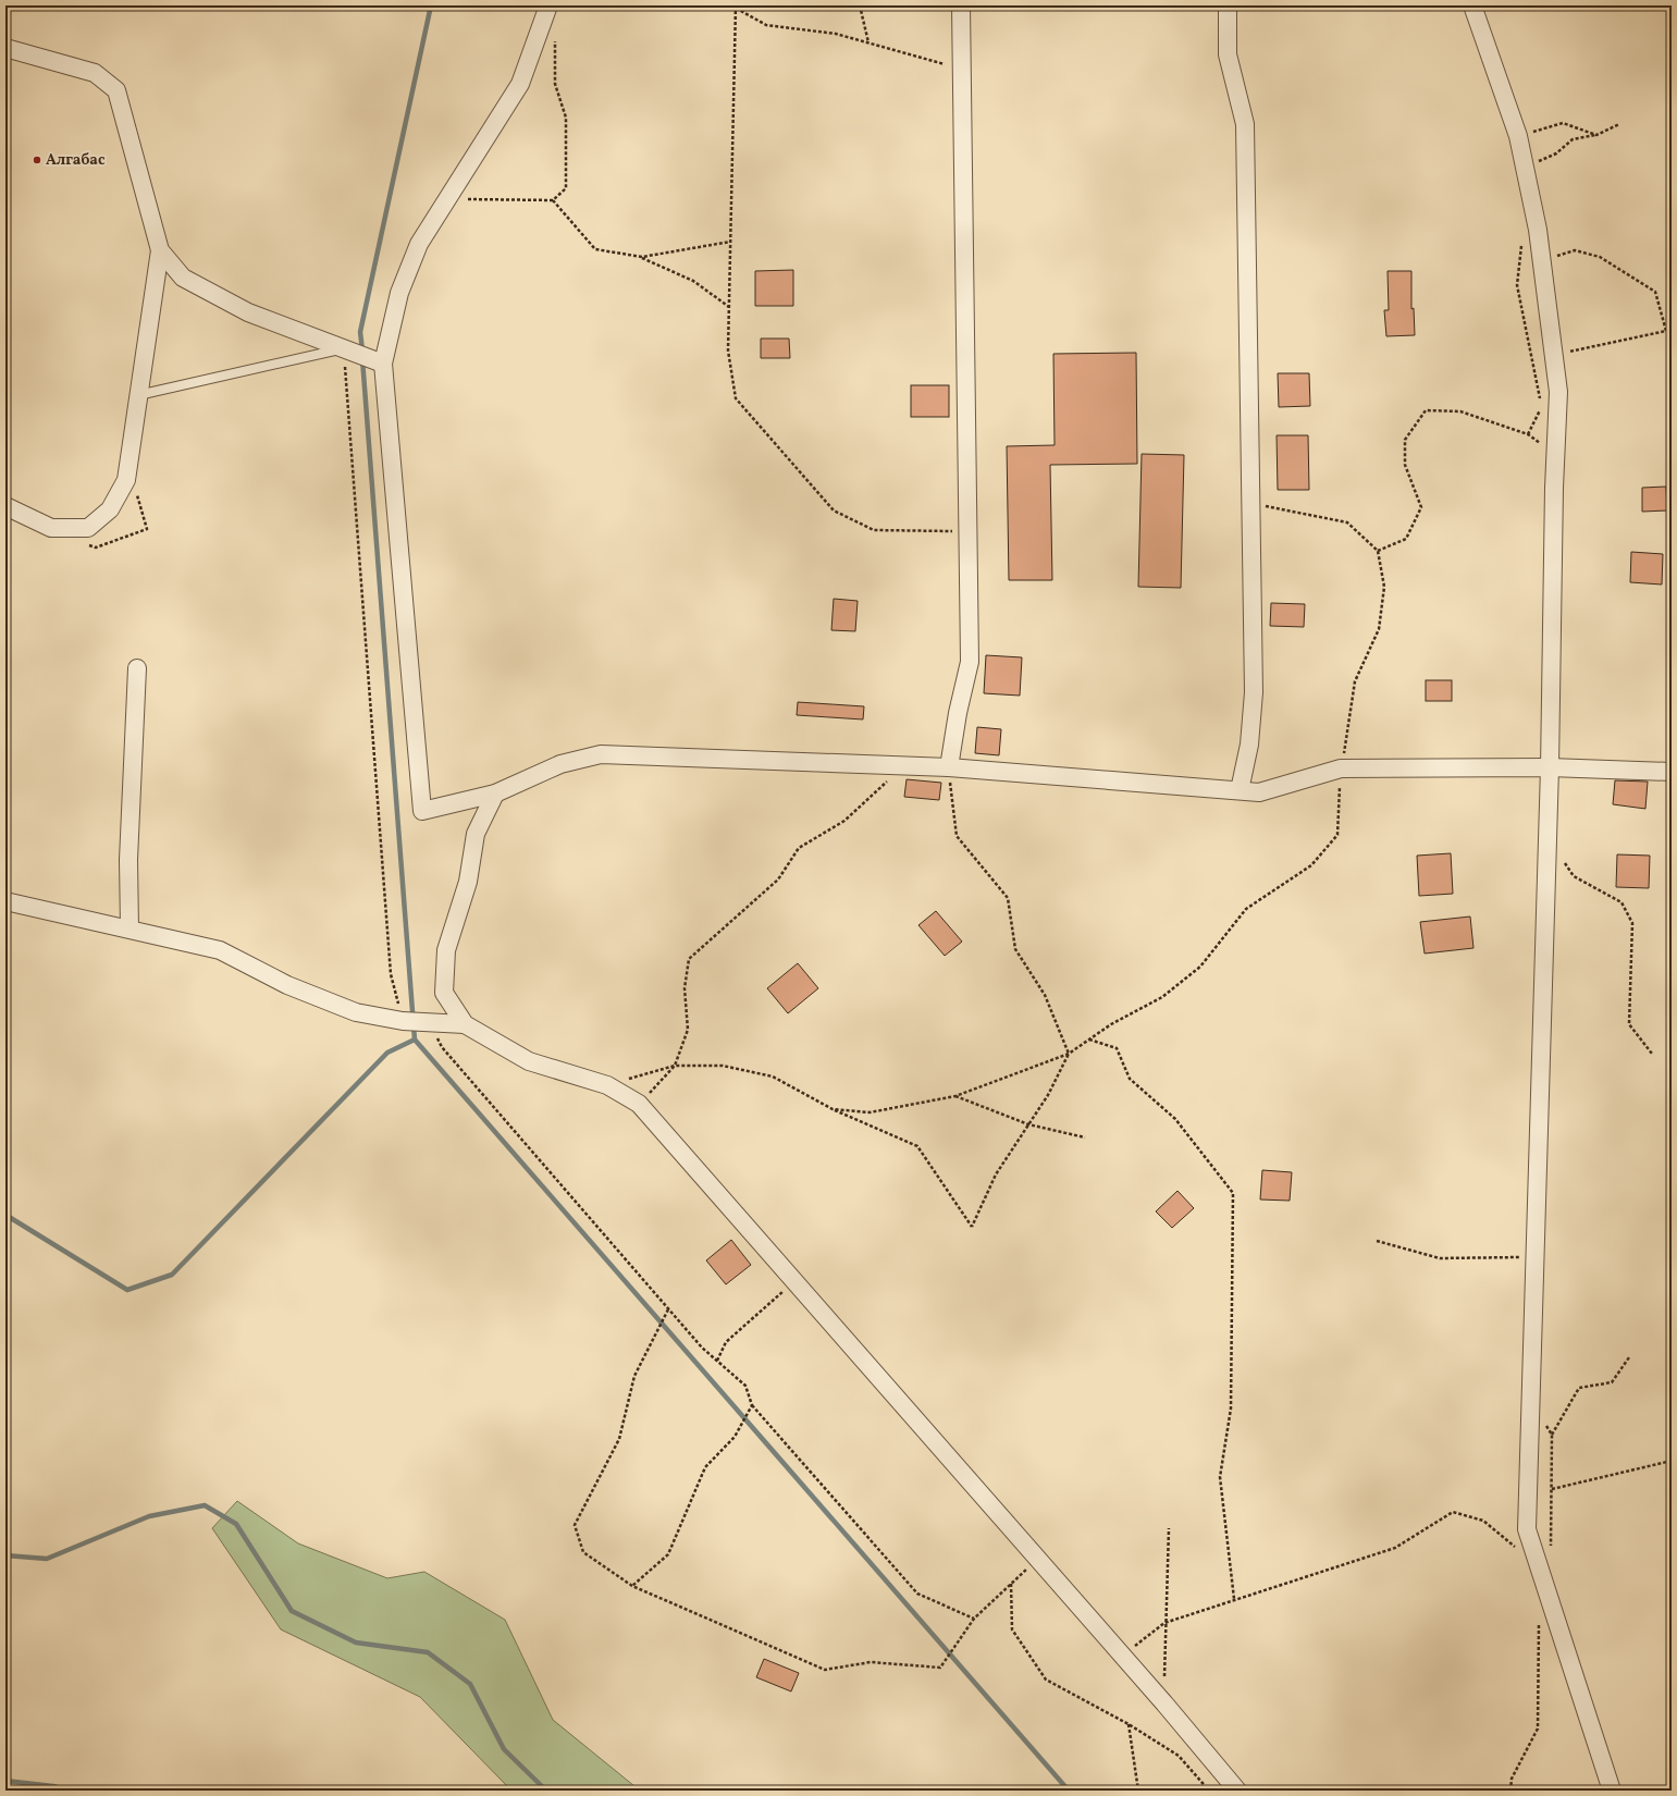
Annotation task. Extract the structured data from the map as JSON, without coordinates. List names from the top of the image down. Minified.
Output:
{"places":["Алгабас"]}
